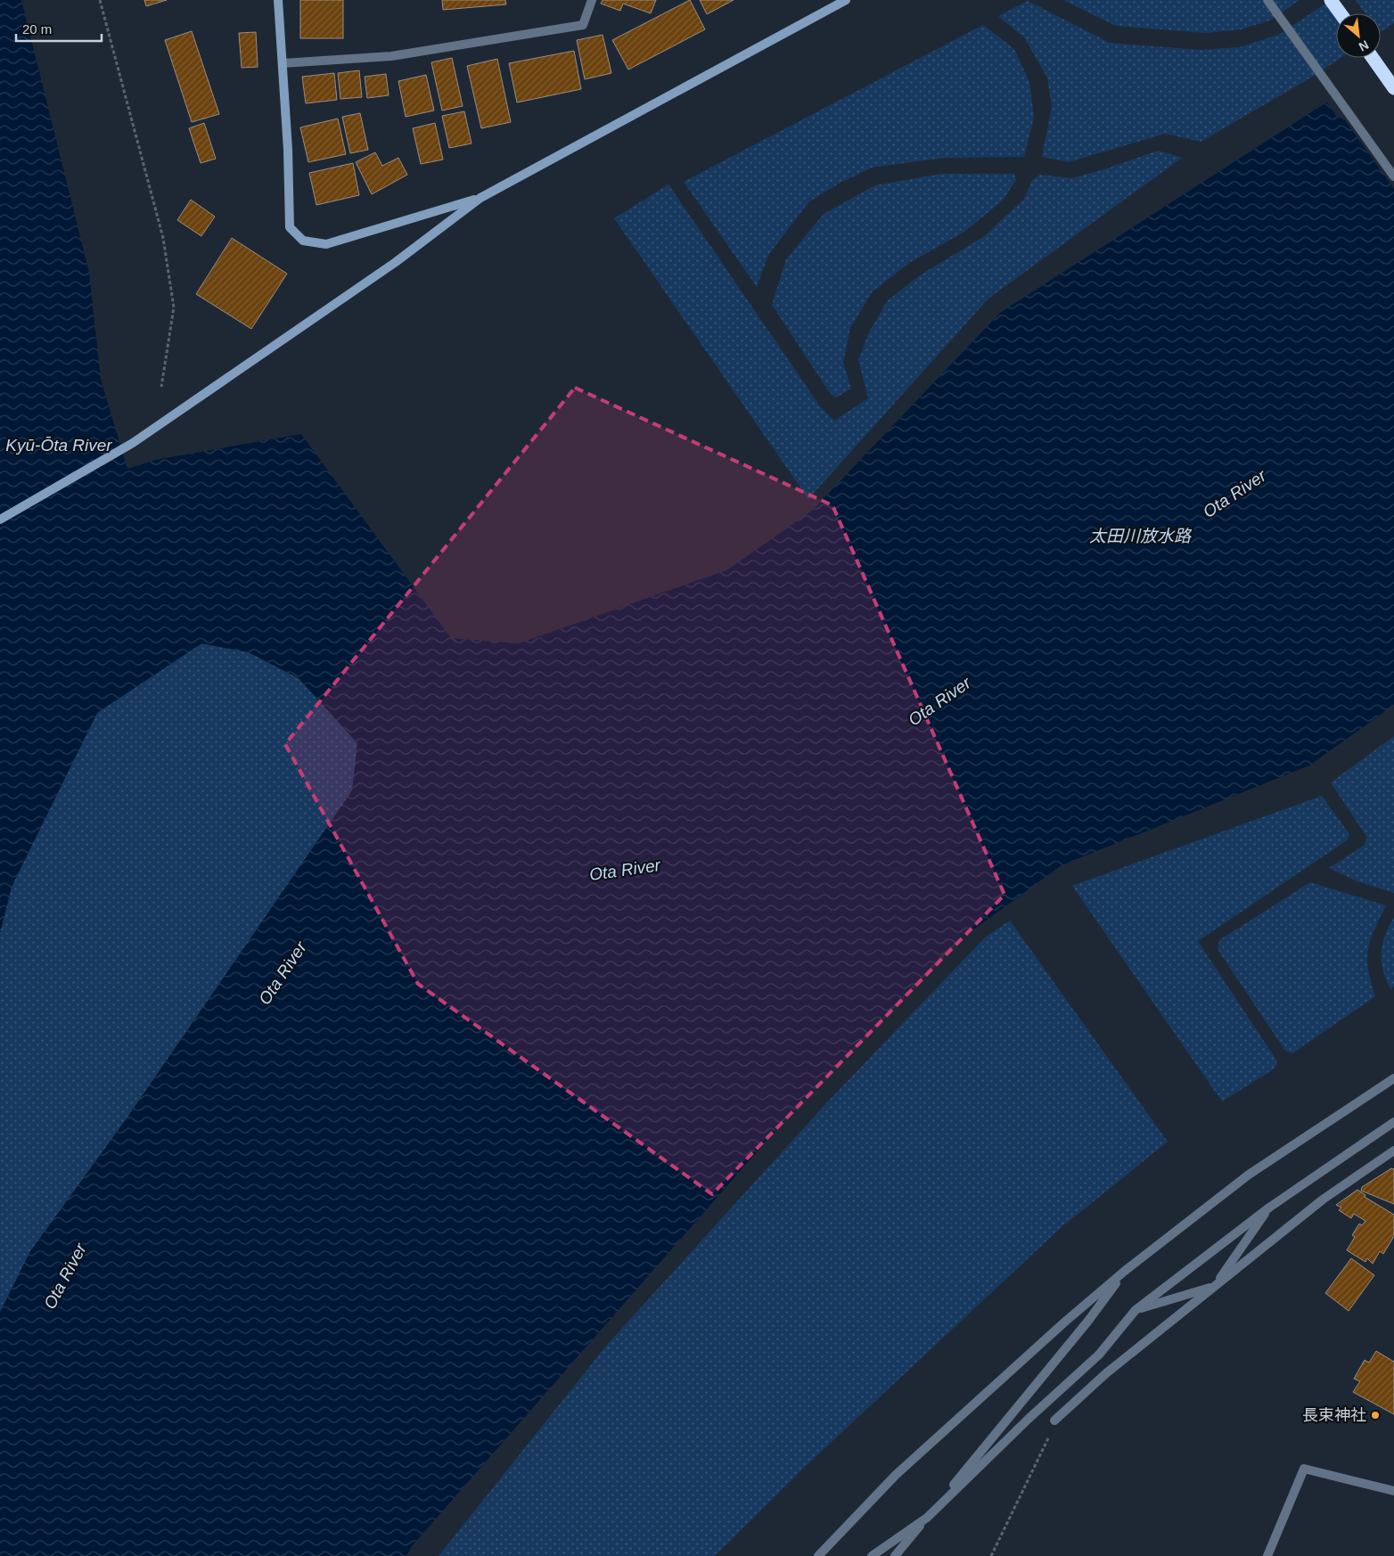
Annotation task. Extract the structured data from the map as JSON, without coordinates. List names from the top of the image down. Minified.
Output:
{"water":["Kyū-Ōta River","Ota River","太田川放水路"],"places":["長束神社"],"scale_bar":"20 m","north":"bottom right"}
